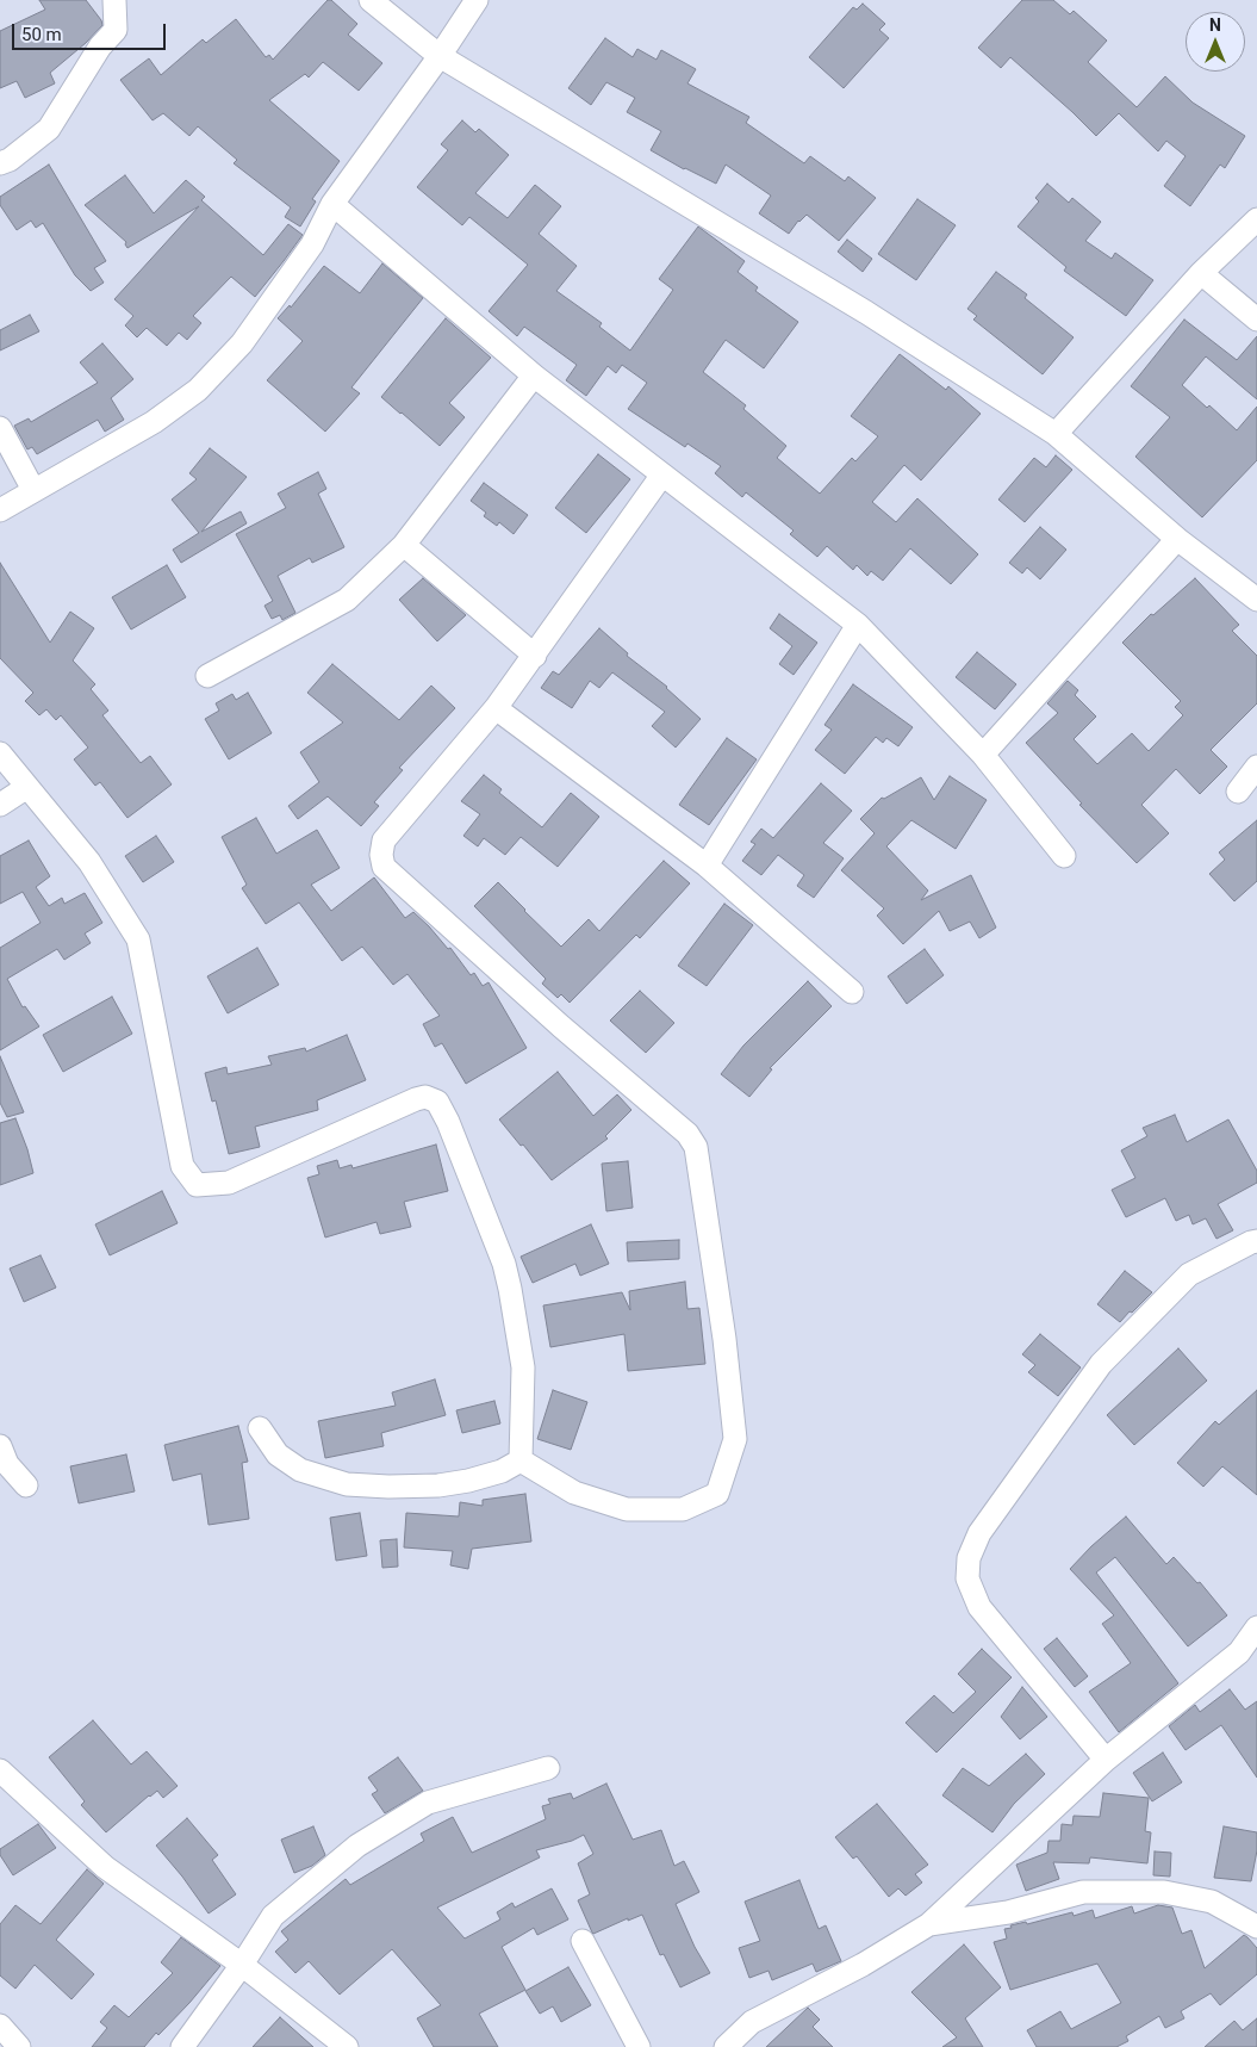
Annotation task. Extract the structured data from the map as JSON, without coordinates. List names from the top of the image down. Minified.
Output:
{"scale_bar":"50 m","north":"top"}
